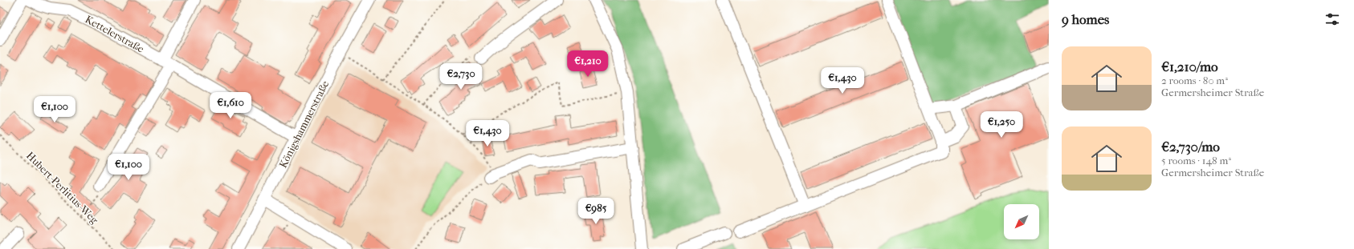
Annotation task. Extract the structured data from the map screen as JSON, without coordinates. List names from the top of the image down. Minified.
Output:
{"streets":{"street":["Kettelerstraße","Königshammerstraße"],"path":["Hubert-Perlitius-Weg"]},"crossings":[["Kettelerstraße","Königshammerstraße"]],"north":"bottom left","page":{"heading":"9 homes","list":[{"name":"€1,210/mo","note":"2 rooms · 80 m² · Germersheimer Straße"},{"name":"€2,730/mo","note":"5 rooms · 148 m² · Germersheimer Straße"}],"price":["€1,210","€2,730","€1,430","€1,610","€1,100","€1,250","€1,430","€1,100","€985"]}}
